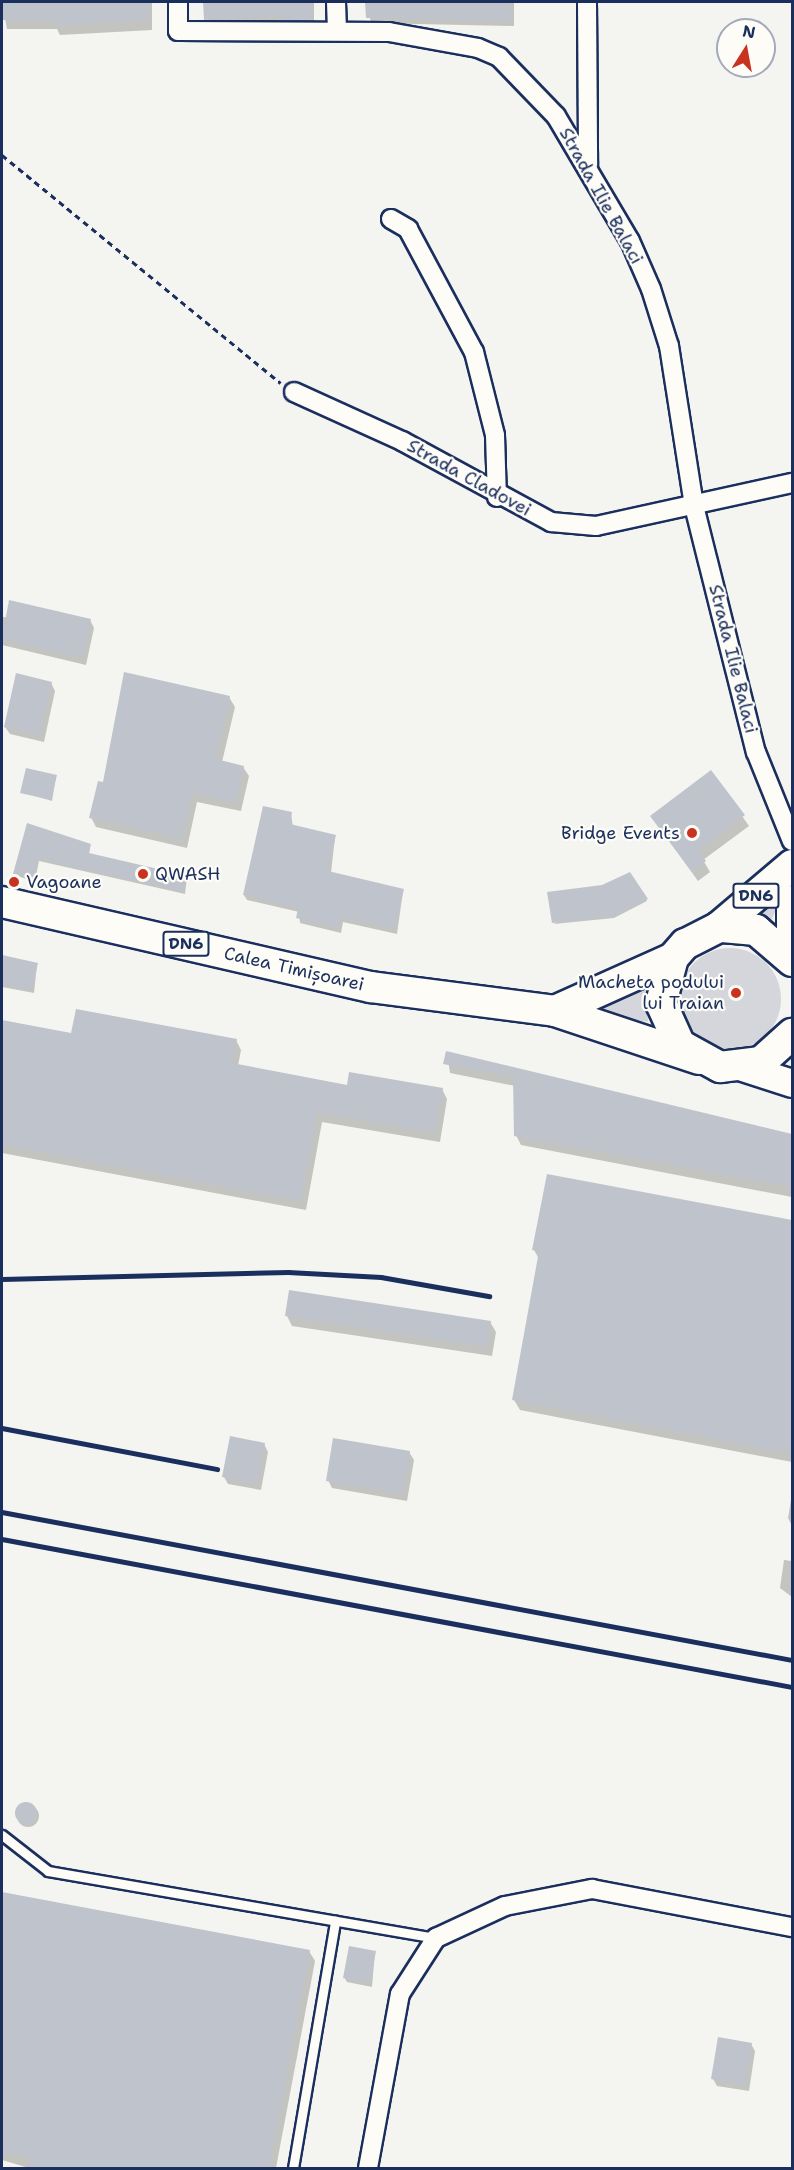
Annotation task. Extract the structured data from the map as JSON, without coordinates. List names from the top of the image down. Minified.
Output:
{"streets":{"main road":["DN6","Calea Timișoarei"],"street":["Strada Ilie Balaci","Strada Cladovei"]},"crossings":[["Strada Ilie Balaci","Strada Cladovei"],["DN6","Calea Timișoarei"]],"places":["Bridge Events","QWASH","Vagoane","Macheta podului lui Traian"],"north":"top"}
